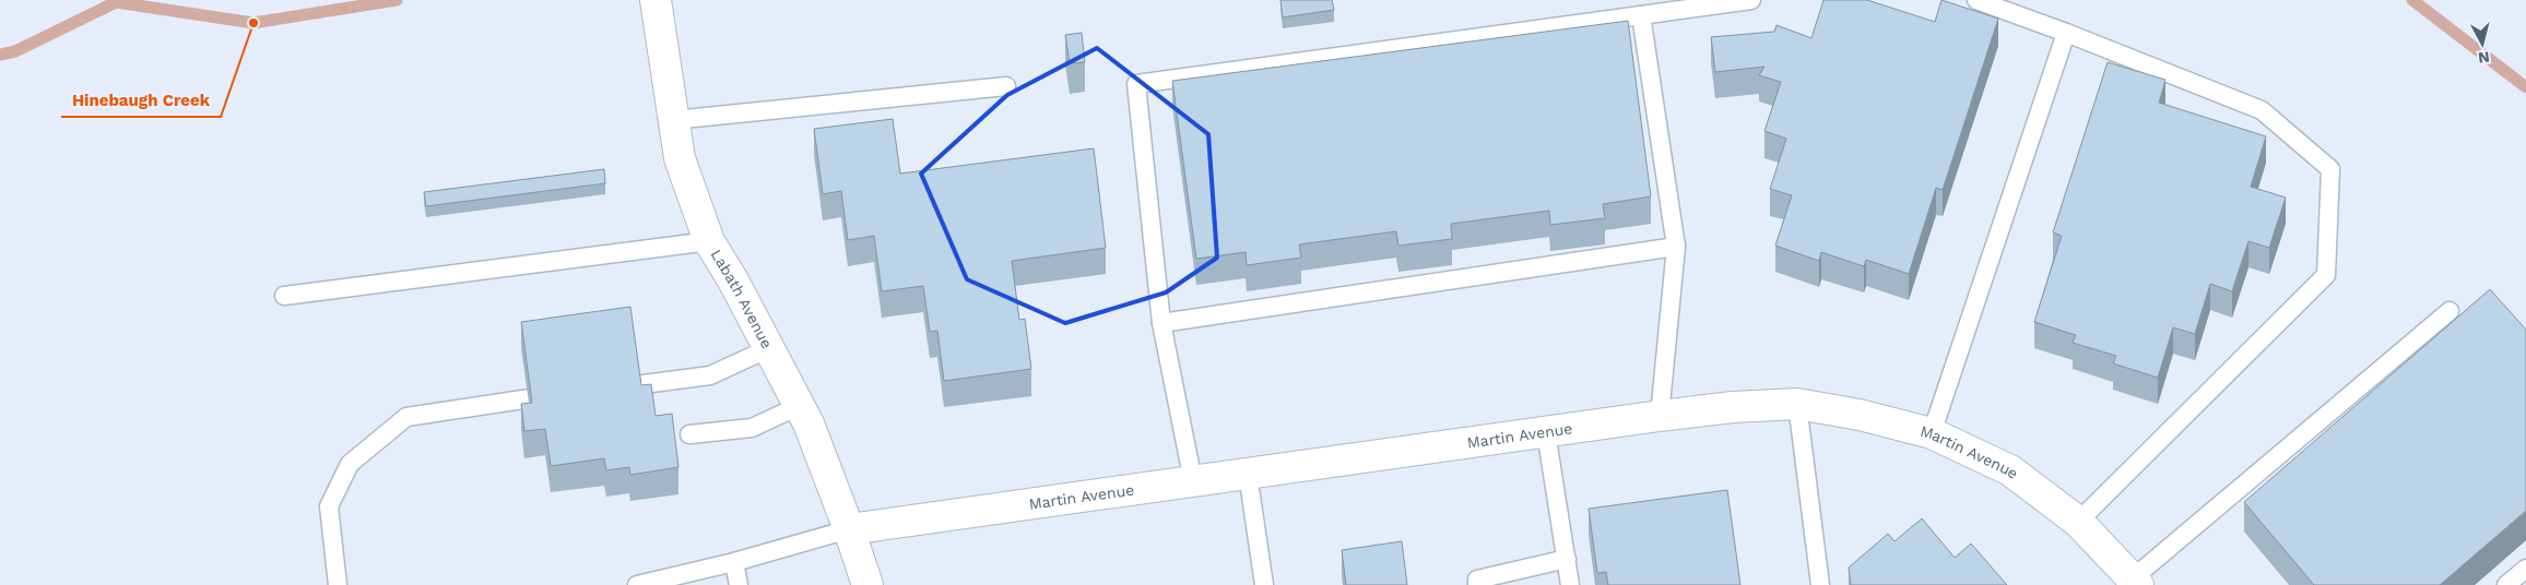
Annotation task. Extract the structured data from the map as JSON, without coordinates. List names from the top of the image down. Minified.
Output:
{"streets":{"street":["Labath Avenue","Martin Avenue"]},"crossings":[["Labath Avenue","Martin Avenue"]],"places":["Hinebaugh Creek"],"north":"bottom"}
